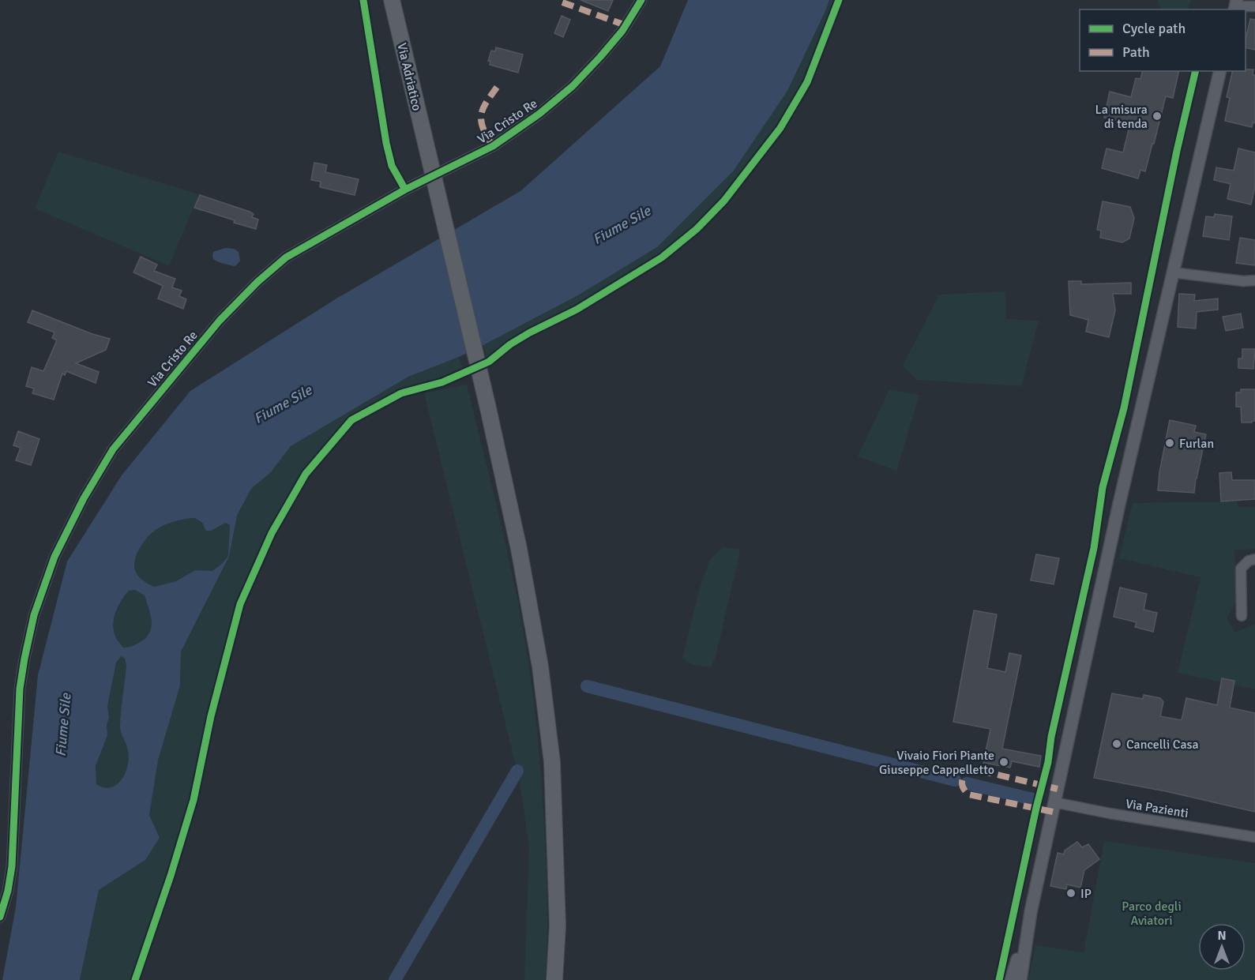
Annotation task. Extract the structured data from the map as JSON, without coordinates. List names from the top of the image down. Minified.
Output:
{"streets":{"main road":["Via Adriatico"],"street":["Via Cristo Re","Via Pazienti"]},"water":["Fiume Sile"],"parks":["Parco degli Aviatori"],"places":["La misura di tenda","Furlan","Cancelli Casa","Vivaio Fiori Piante Giuseppe Cappelletto","IP"],"legend":["Cycle path","Path"],"north":"top"}
